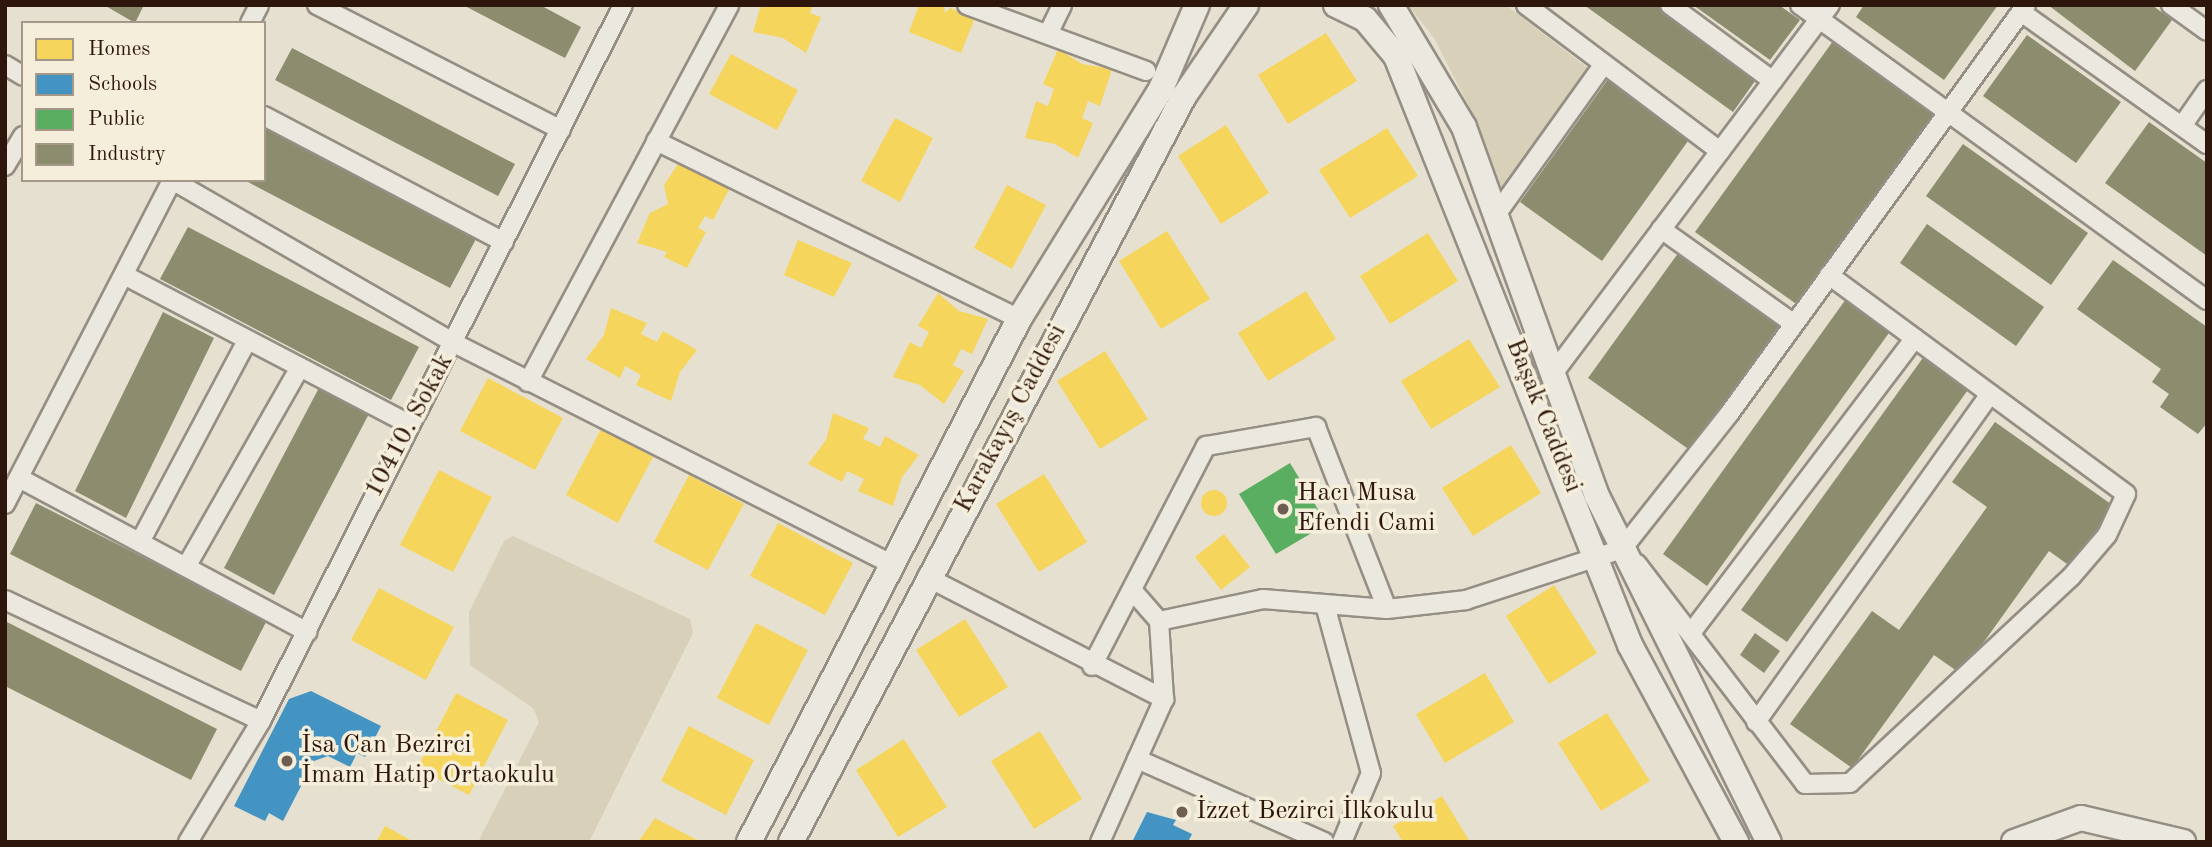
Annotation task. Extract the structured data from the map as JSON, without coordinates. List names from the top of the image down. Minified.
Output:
{"streets":{"street":["Başak Caddesi","Karakayış Caddesi","10410. Sokak"]},"places":["Hacı Musa Efendi Cami","İsa Can Bezirci İmam Hatip Ortaokulu","İzzet Bezirci İlkokulu"],"legend":["Homes","Schools","Public","Industry"]}
